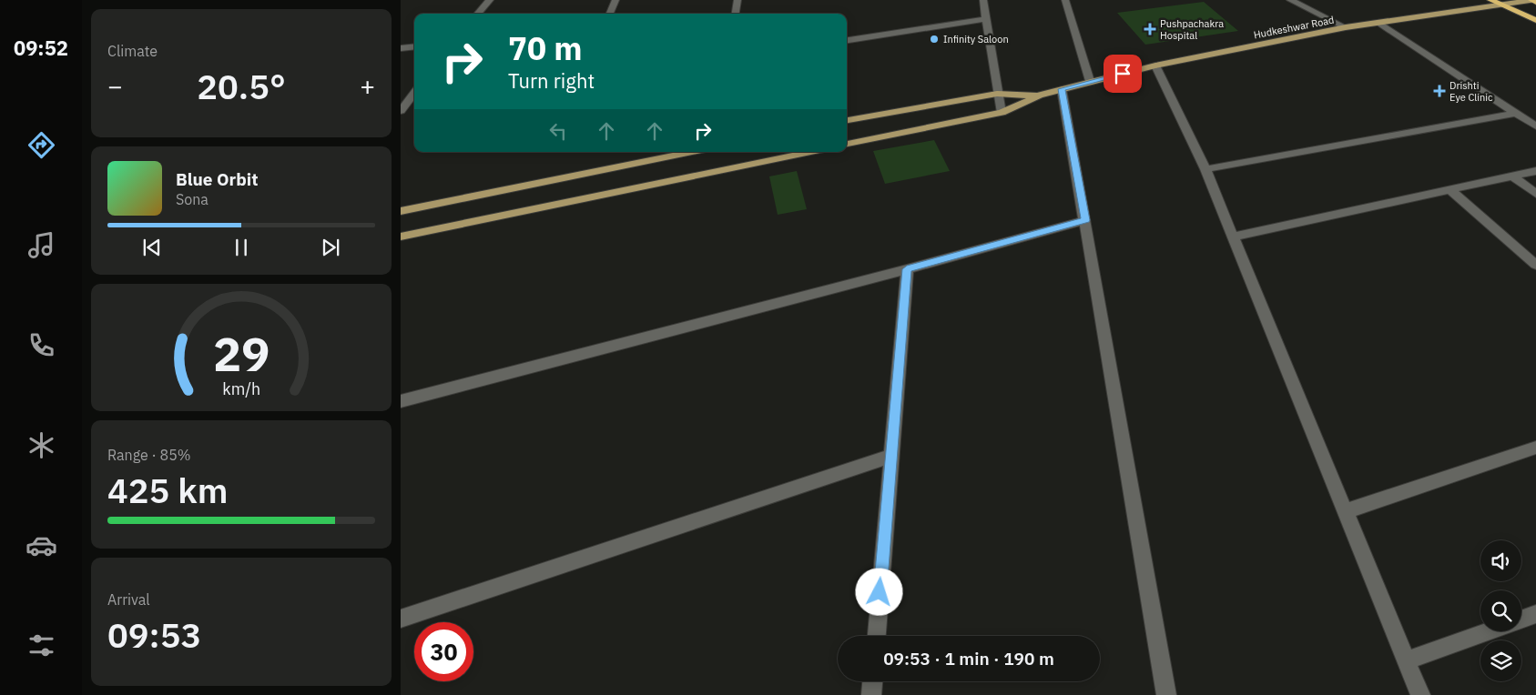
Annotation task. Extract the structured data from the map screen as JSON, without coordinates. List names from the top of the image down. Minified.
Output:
{"streets":{"main road":["Hudkeshwar Road"]},"places":{"health":["Pushpachakra Hospital","Drishti Eye Clinic"],"other":["Infinity Saloon"]},"page":{"tabs":"09:52","tile":["Climate",["Range · 85%","425 km"],["Arrival","09:53"]],"turn":["70 m","Turn right"],"heat":["−","20.5°","+"],"song":["Blue Orbit","Sona"],"limit":"30","trip":"09:53 · 1 min · 190 m","gauge":["29","km/h"]}}
